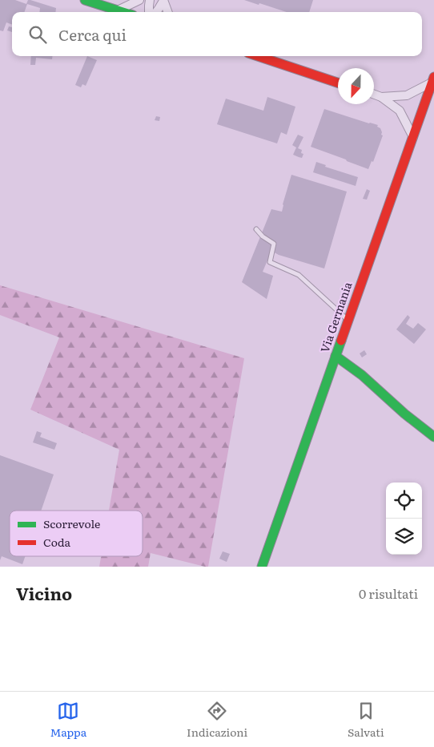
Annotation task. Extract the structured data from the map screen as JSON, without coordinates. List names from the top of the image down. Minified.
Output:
{"streets":{"street":["Via Germania"]},"legend":["Scorrevole","Coda"],"north":"bottom","page":{"search":"Cerca qui","heading":["Vicino","0 risultati"],"nav":["Mappa","Indicazioni","Salvati"]}}
